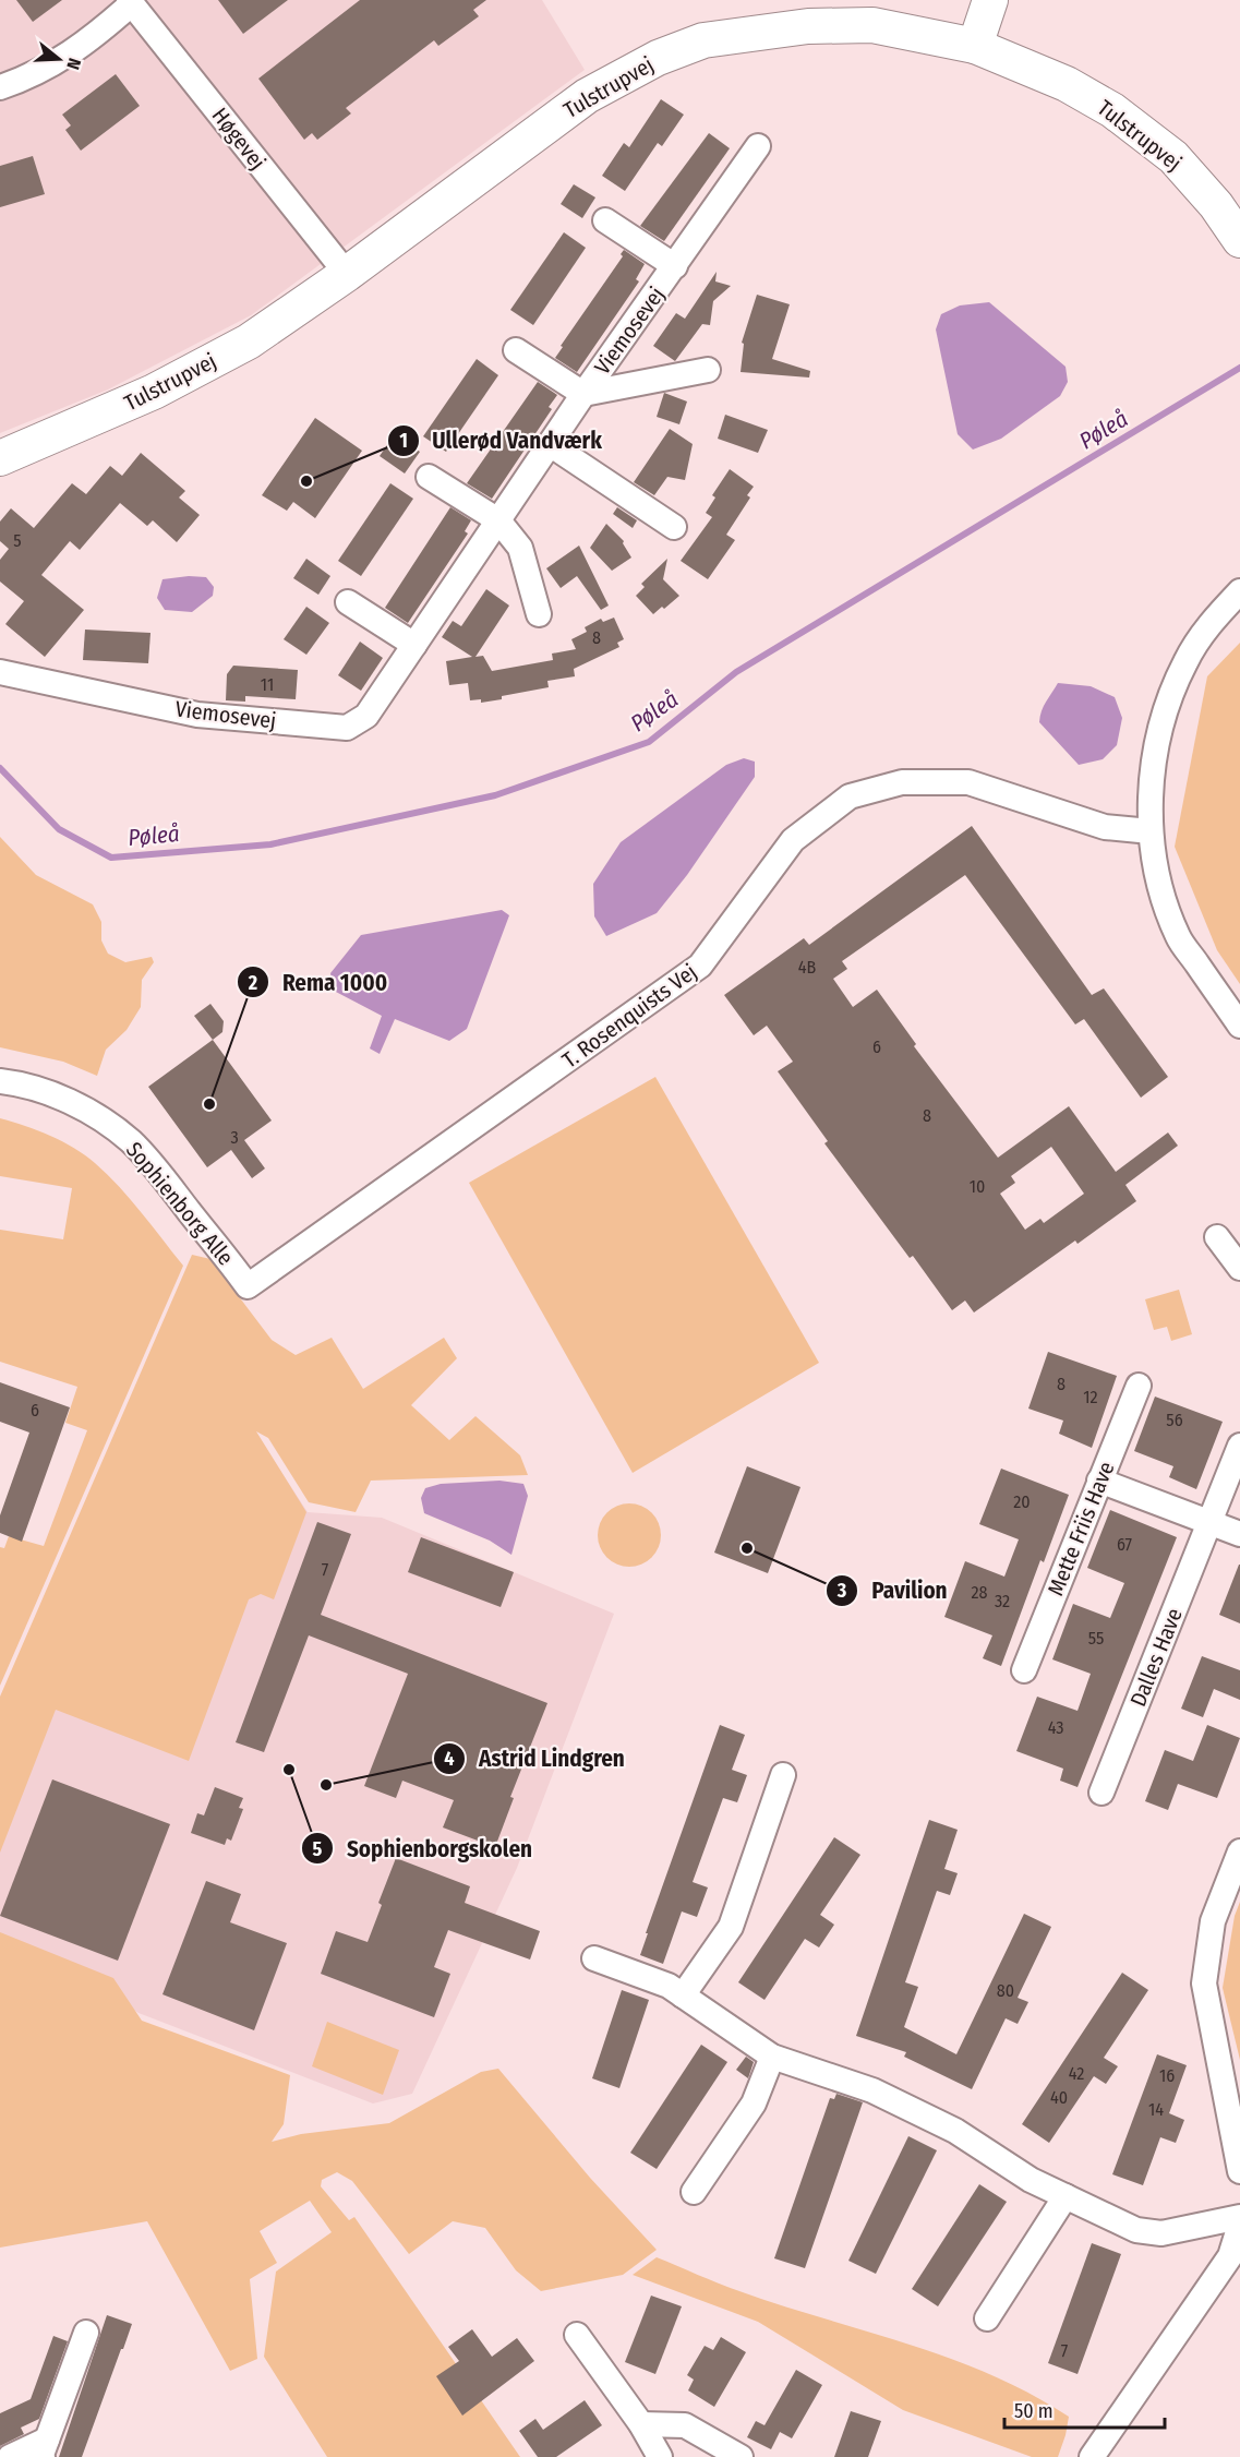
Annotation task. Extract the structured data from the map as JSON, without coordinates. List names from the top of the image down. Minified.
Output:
{"streets":{"street":["Tulstrupvej","Høgevej","Viemosevej","T. Rosenquists Vej","Sophienborg Alle","Mette Friis Have","Dalles Have"]},"crossings":[["Tulstrupvej","Høgevej"],["T. Rosenquists Vej","Sophienborg Alle"]],"water":["Pøleå"],"places":["Ullerød Vandværk","Rema 1000","Pavilion","Sophienborgskolen","Astrid Lindgren"],"house_numbers":["5","8","11","4B","6","8","3","10","8","12","6","56","20","67","7","28","32","55","43","80","42","16","40","14","7"],"scale_bar":"50 m","north":"right"}
